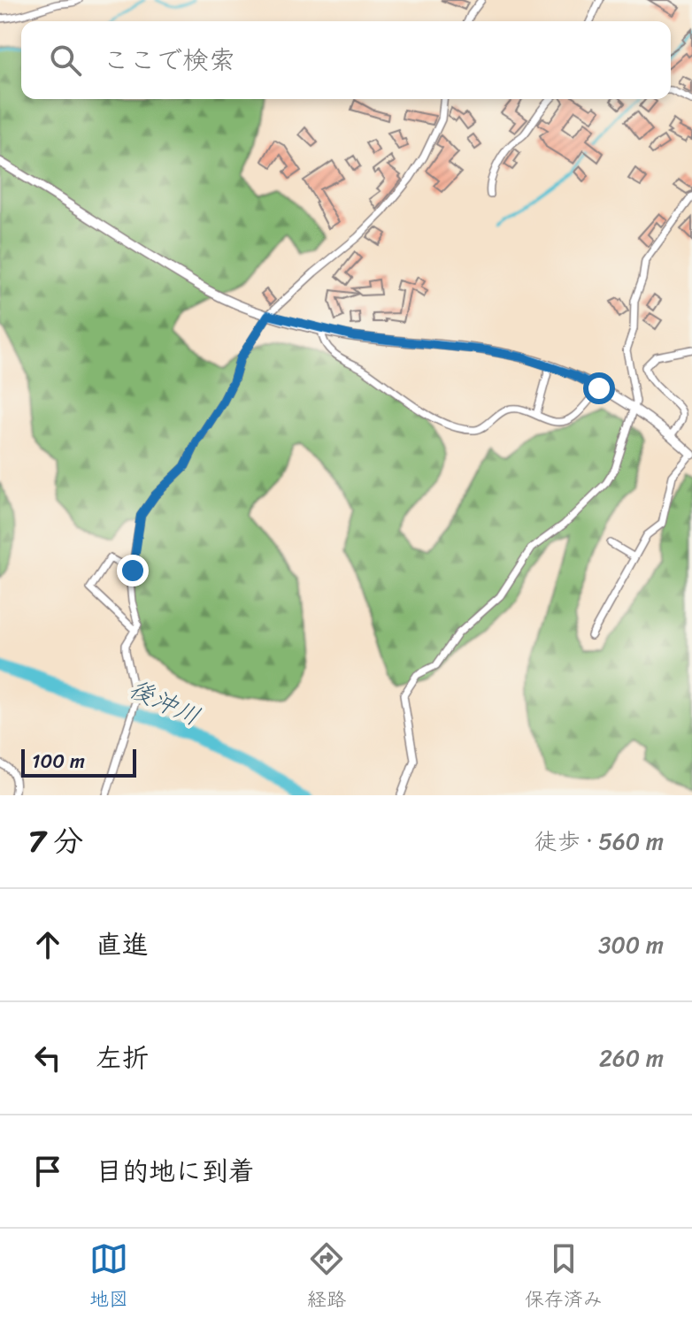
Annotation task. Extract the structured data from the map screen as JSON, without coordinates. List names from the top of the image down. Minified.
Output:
{"water":["後沖川"],"scale_bar":"100 m","page":{"search":"ここで検索","scale":"100 m","heading":["7 分","徒歩 · 560 m"],"list":[["直進","300 m"],["左折","260 m"],"目的地に到着"],"nav":["地図","経路","保存済み"]}}
